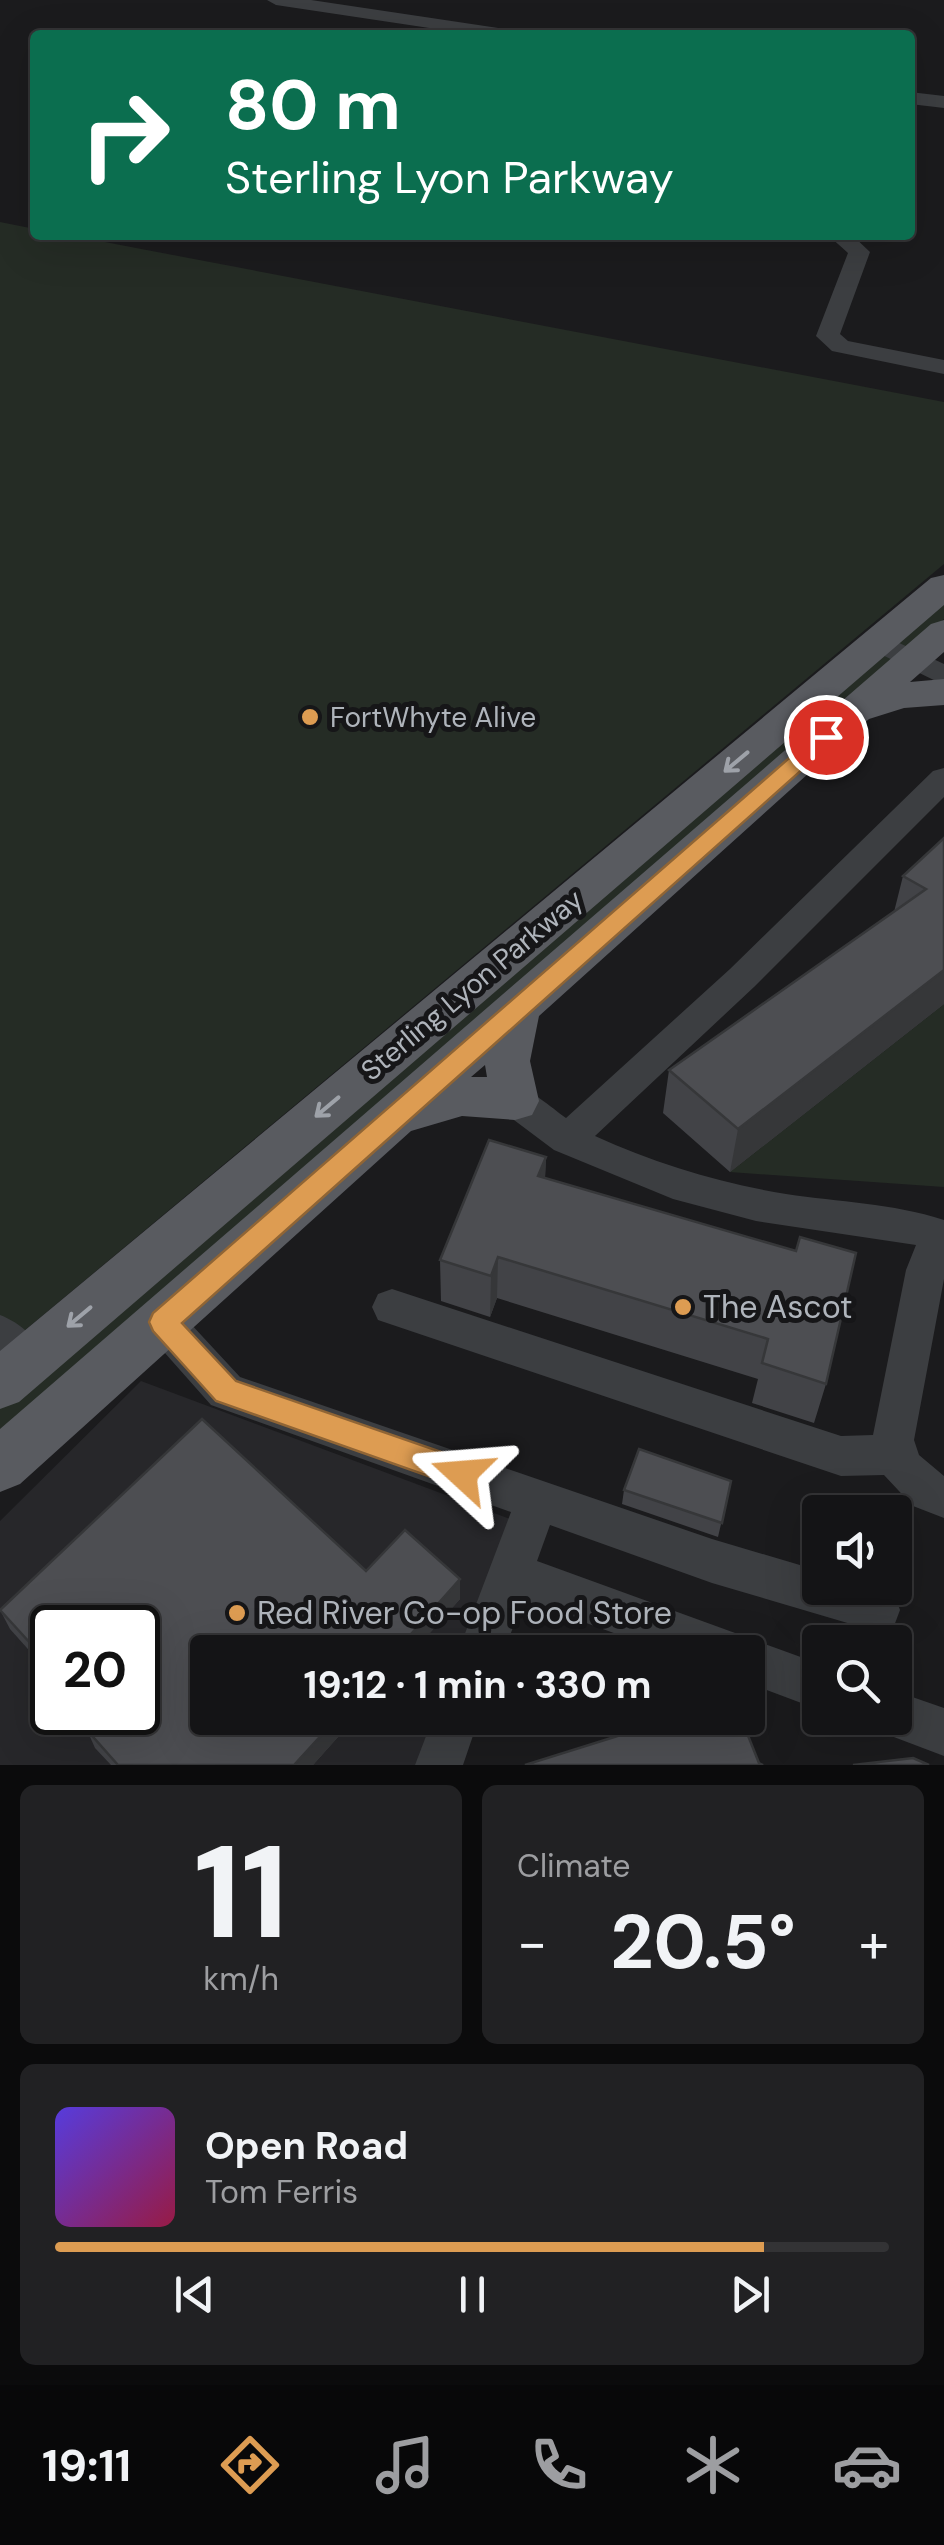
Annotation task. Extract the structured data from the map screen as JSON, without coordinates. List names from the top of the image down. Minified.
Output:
{"streets":{"main road":["Sterling Lyon Parkway"]},"places":["FortWhyte Alive","The Ascot","Red River Co-op Food Store"],"page":{"turn":["80 m","Sterling Lyon Parkway"],"limit":"20","trip":"19:12 · 1 min · 330 m","tile":[["11","km/h"],"Climate"],"heat":["−","20.5°","+"],"song":["Open Road","Tom Ferris"],"tabs":"19:11"}}
